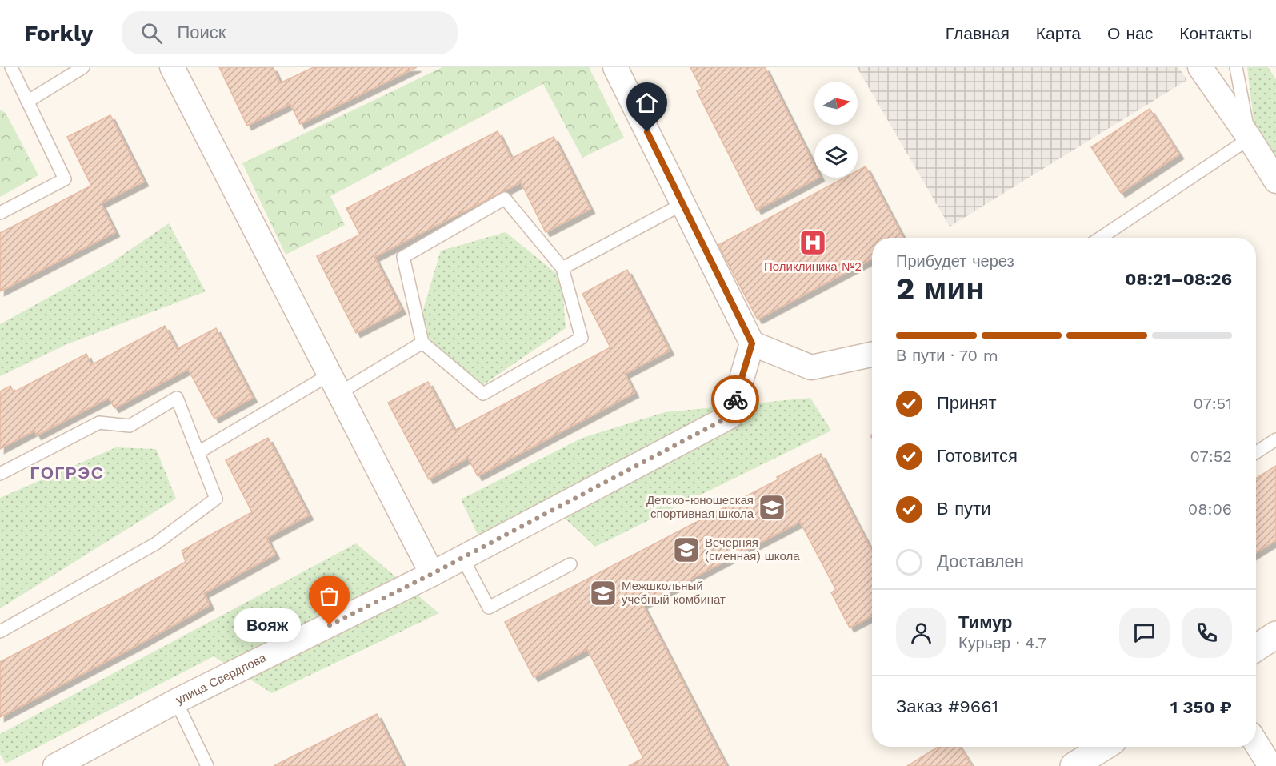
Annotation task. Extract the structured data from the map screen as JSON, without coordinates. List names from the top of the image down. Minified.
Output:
{"streets":{"street":["улица Свердлова"]},"districts":["ГОГРЭС"],"places":{"hospital":["Поликлиника №2"],"school or university":["Детско-юношеская спортивная школа","Вечерняя (сменная) школа","Межшкольный учебный комбинат"],"other":["Вояж"]},"north":"right","page":{"header":"Forkly","search":"Поиск","nav":["Главная","Карта","О нас","Контакты"],"heading":["2 мин","Прибудет через","08:21–08:26"],"panel":["Тимур","Курьер · 4.7","Заказ #9661","1 350 ₽"],"bar":"В пути · 70 m","list":[["Принят","07:51"],["Готовится","07:52"],["В пути","08:06"],"Доставлен"],"bubble":"Вояж"}}
